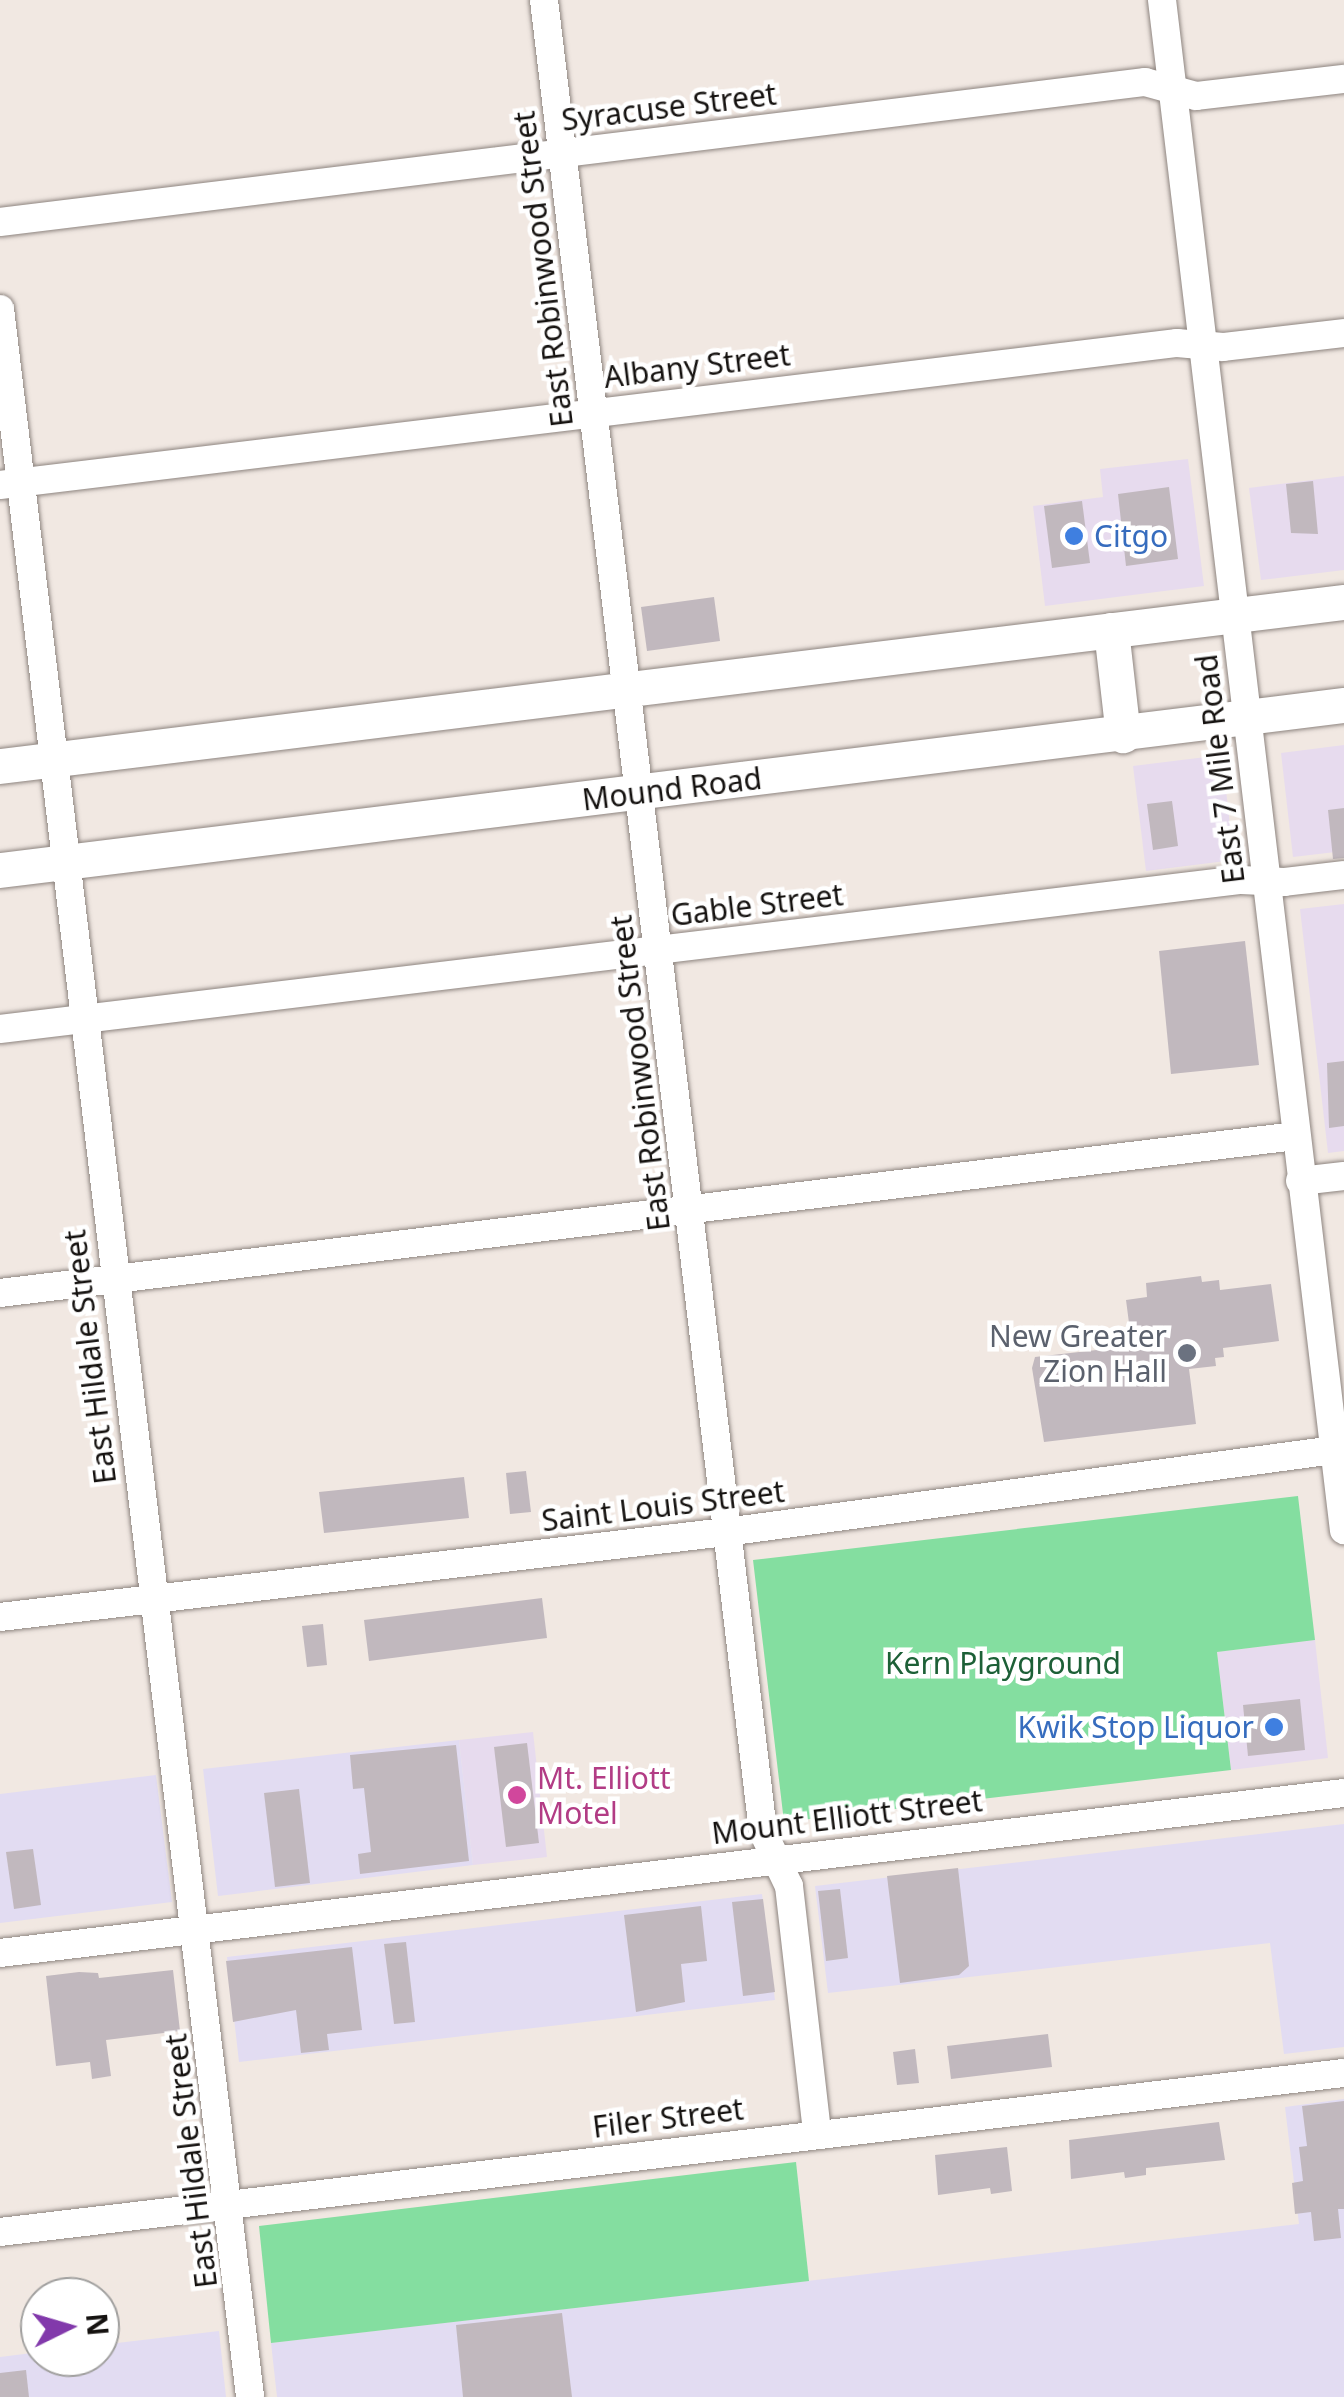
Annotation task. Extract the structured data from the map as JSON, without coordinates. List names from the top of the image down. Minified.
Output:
{"streets":{"main road":["Mound Road"],"street":["Syracuse Street","East Robinwood Street","Albany Street","East 7 Mile Road","Gable Street","East Hildale Street","Saint Louis Street","Mount Elliott Street","Filer Street"]},"crossings":[["Syracuse Street","East Robinwood Street"],["Syracuse Street","East 7 Mile Road"],["East Robinwood Street","Albany Street"],["East Robinwood Street","Mound Road"],["East Robinwood Street","Gable Street"],["East Robinwood Street","Saint Louis Street"],["East Robinwood Street","Mount Elliott Street"],["East Robinwood Street","Filer Street"],["Albany Street","East 7 Mile Road"],["Albany Street","East Hildale Street"],["East 7 Mile Road","Mound Road"],["East 7 Mile Road","Gable Street"],["East 7 Mile Road","Saint Louis Street"],["Mound Road","East Hildale Street"],["Gable Street","East Hildale Street"],["East Hildale Street","Saint Louis Street"],["East Hildale Street","Mount Elliott Street"],["East Hildale Street","Filer Street"]],"parks":["Kern Playground"],"places":["Citgo","New Greater Zion Hall","Kwik Stop Liquor","Mt. Elliott Motel"],"north":"right"}
